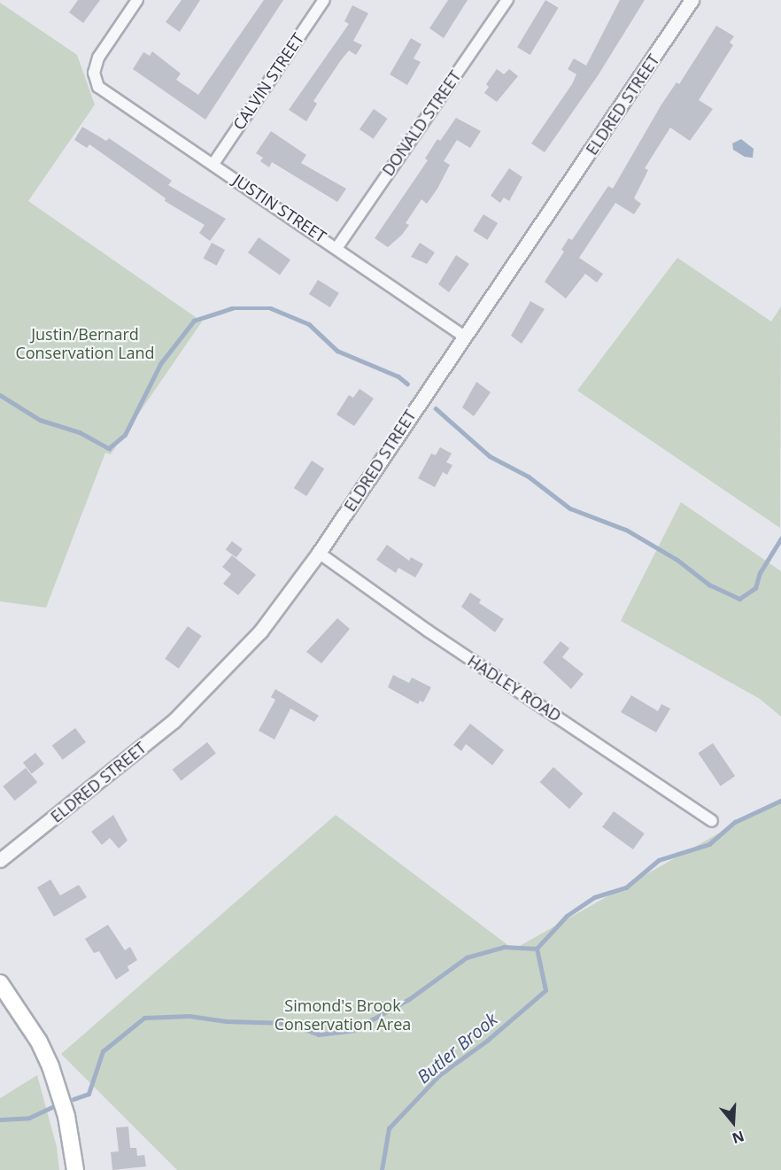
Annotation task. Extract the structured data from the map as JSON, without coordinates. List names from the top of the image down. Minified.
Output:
{"streets":{"street":["CALVIN STREET","ELDRED STREET","DONALD STREET","JUSTIN STREET","HADLEY ROAD"]},"crossings":[["CALVIN STREET","JUSTIN STREET"],["ELDRED STREET","JUSTIN STREET"],["ELDRED STREET","HADLEY ROAD"],["DONALD STREET","JUSTIN STREET"]],"water":["Butler Brook"],"parks":["Justin/Bernard Conservation Land","Simond's Brook Conservation Area"],"north":"bottom"}
